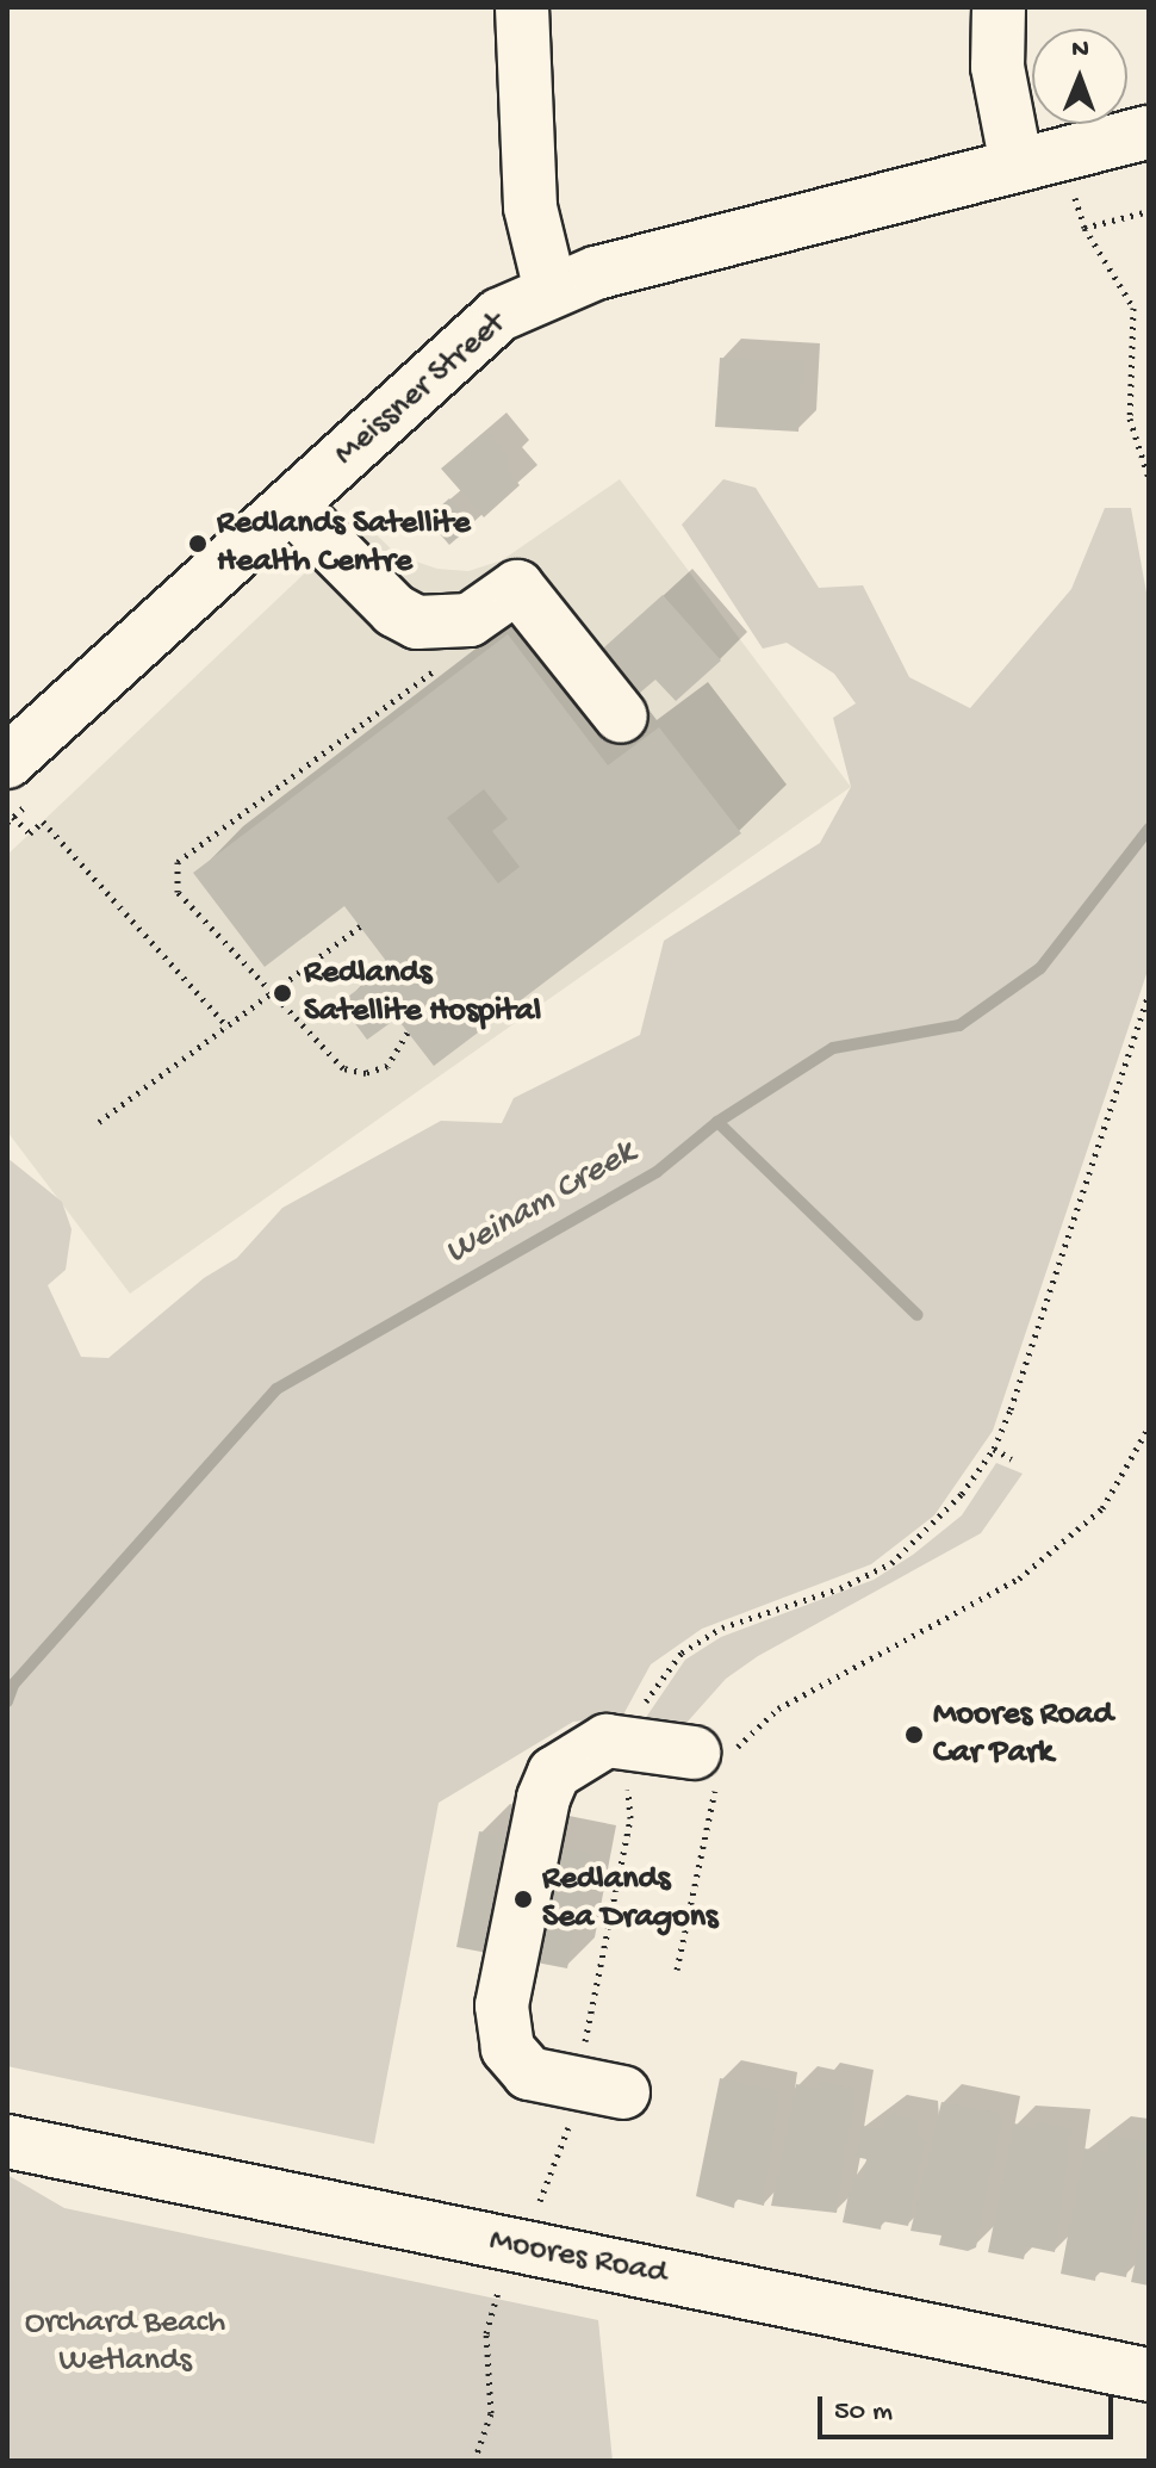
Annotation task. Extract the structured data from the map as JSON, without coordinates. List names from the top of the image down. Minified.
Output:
{"streets":{"street":["Meissner Street","Moores Road"]},"water":["Weinam Creek"],"parks":["Orchard Beach Wetlands"],"places":["Redlands Satellite Health Centre","Redlands Satellite Hospital","Moores Road Car Park","Redlands Sea Dragons"],"scale_bar":"50 m","north":"top"}
